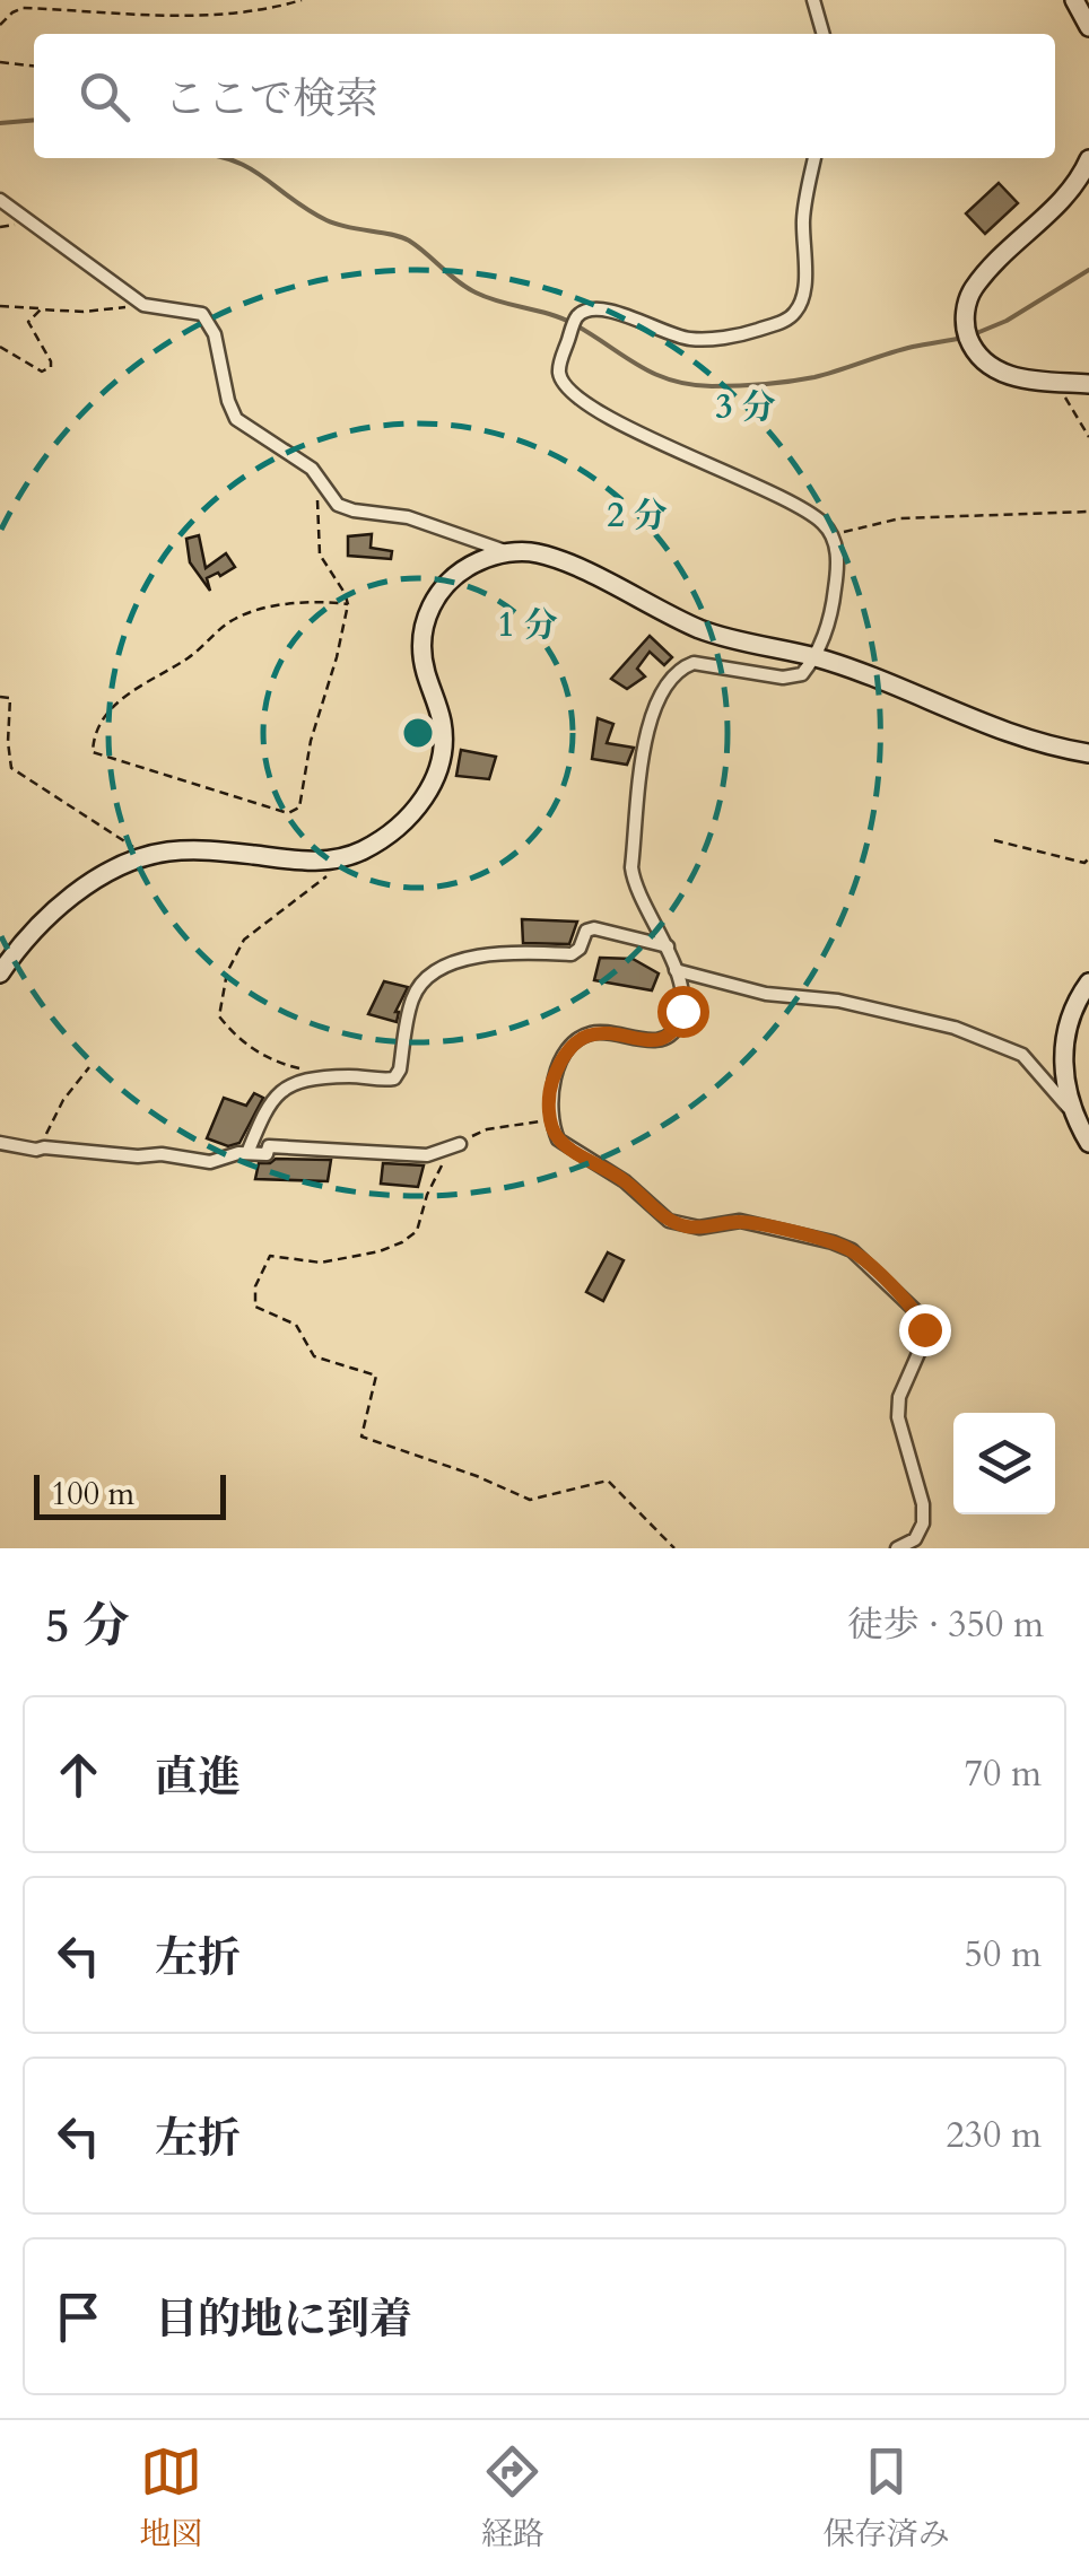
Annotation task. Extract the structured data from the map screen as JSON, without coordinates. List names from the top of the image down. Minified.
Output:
{"scale_bar":"100 m","page":{"search":"ここで検索","scale":"100 m","heading":["5 分","徒歩 · 350 m"],"list":[["直進","70 m"],["左折","50 m"],["左折","230 m"],"目的地に到着"],"nav":["地図","経路","保存済み"]},"rings":["3 分","2 分","1 分"]}
